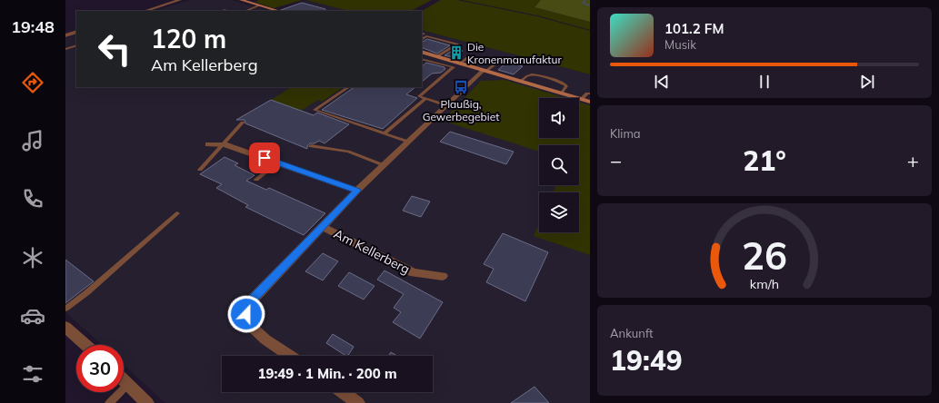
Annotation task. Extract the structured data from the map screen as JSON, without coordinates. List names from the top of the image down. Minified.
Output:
{"streets":{"street":["Am Kellerberg"]},"places":{"building":["Die Kronenmanufaktur"],"bus stop":["Plaußig, Gewerbegebiet"]},"page":{"tabs":"19:48","turn":["120 m","Am Kellerberg"],"song":["101.2 FM","Musik"],"tile":["Klima",["Ankunft","19:49"]],"heat":["−","21°","+"],"limit":"30","trip":"19:49 · 1 Min. · 200 m","gauge":["26","km/h"]}}
